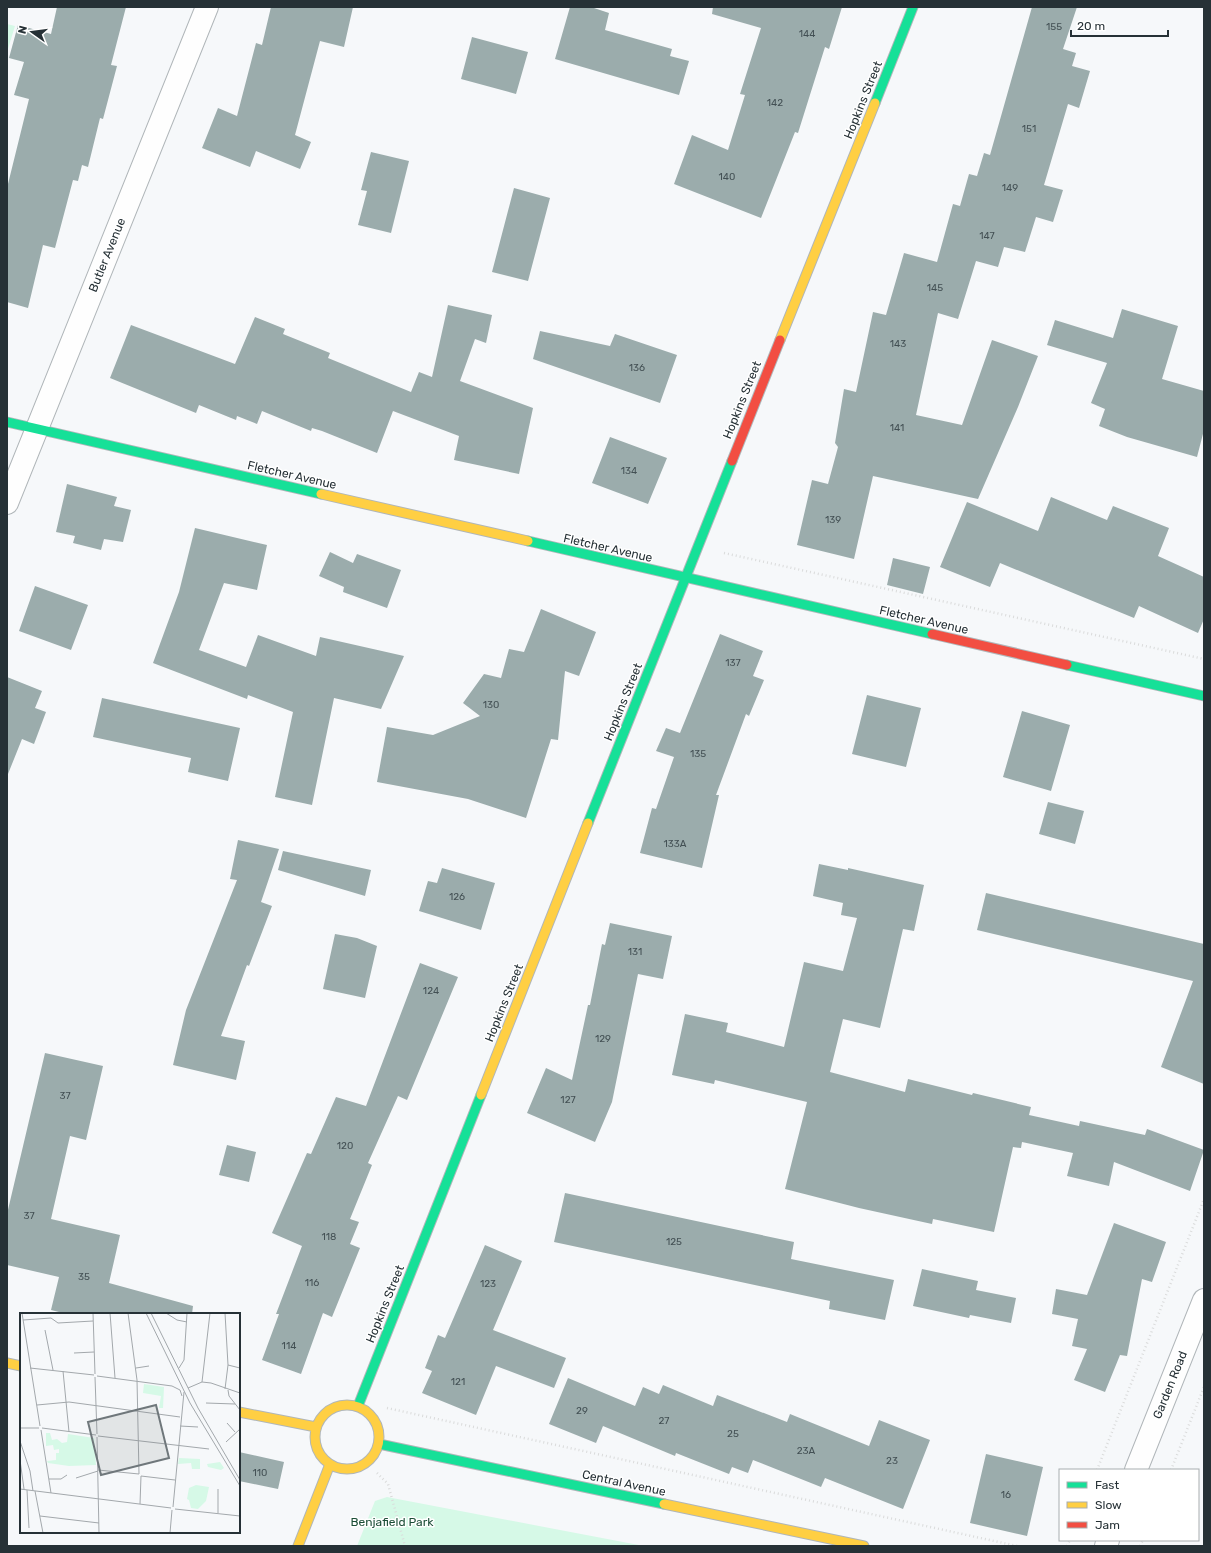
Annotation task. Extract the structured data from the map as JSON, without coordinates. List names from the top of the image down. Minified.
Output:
{"streets":{"street":["Hopkins Street","Butler Avenue","Fletcher Avenue","Garden Road","Central Avenue"]},"crossings":[["Hopkins Street","Fletcher Avenue"],["Hopkins Street","Central Avenue"],["Butler Avenue","Fletcher Avenue"]],"parks":["Benjafield Park"],"house_numbers":["155","144","142","151","140","149","147","145","143","136","141","134","139","137","130","135","133A","126","131","124","129","37","127","120","37","118","125","35","116","123","114","121","29","27","25","23A","23","110","16"],"legend":["Fast","Slow","Jam"],"scale_bar":"20 m","north":"left"}
